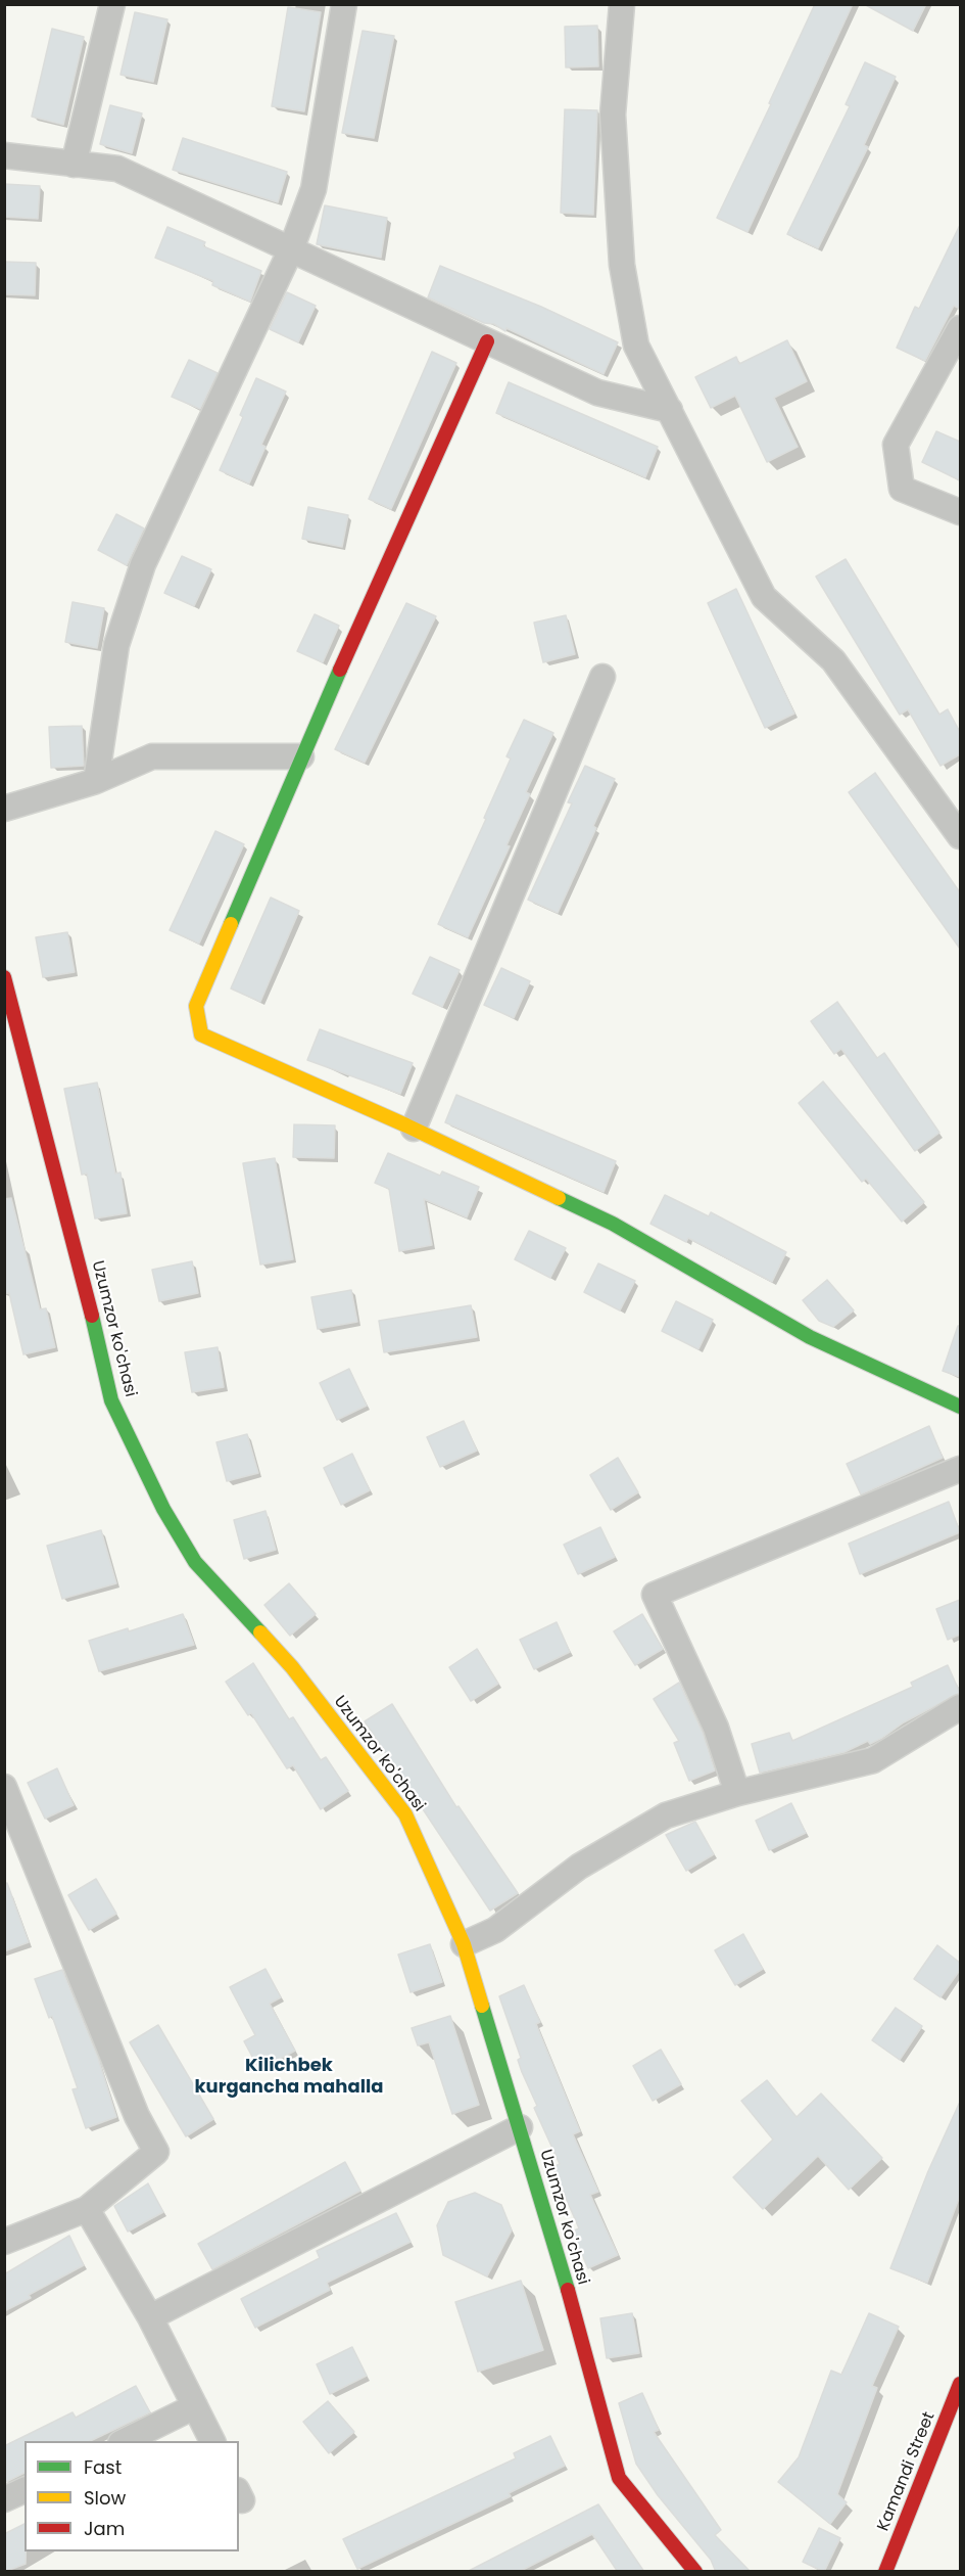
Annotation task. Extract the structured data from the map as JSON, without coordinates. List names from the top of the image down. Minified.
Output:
{"streets":{"street":["Uzumzor ko'chasi","Kamandi Street"]},"districts":["Kilichbek kurgancha mahalla"],"legend":["Fast","Slow","Jam"]}
